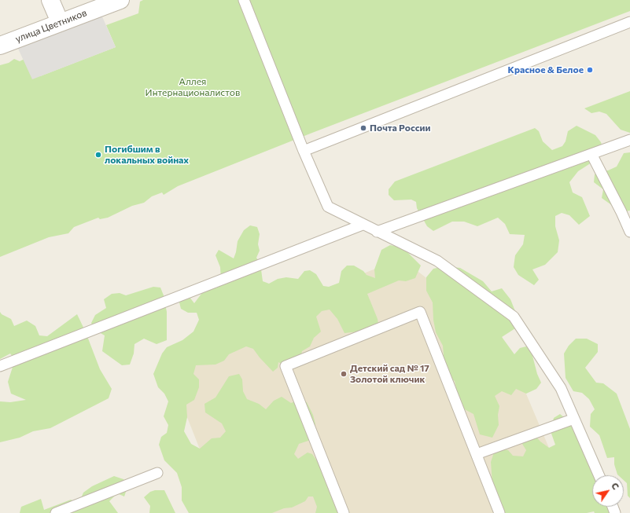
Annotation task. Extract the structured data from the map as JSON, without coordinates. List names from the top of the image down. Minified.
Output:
{"streets":{"street":["улица Цветников"]},"parks":["Аллея Интернационалистов"],"places":["Красное & Белое","Почта России","Погибшим в локальных войнах","Детский сад № 17 Золотой ключик"],"north":"top right"}
